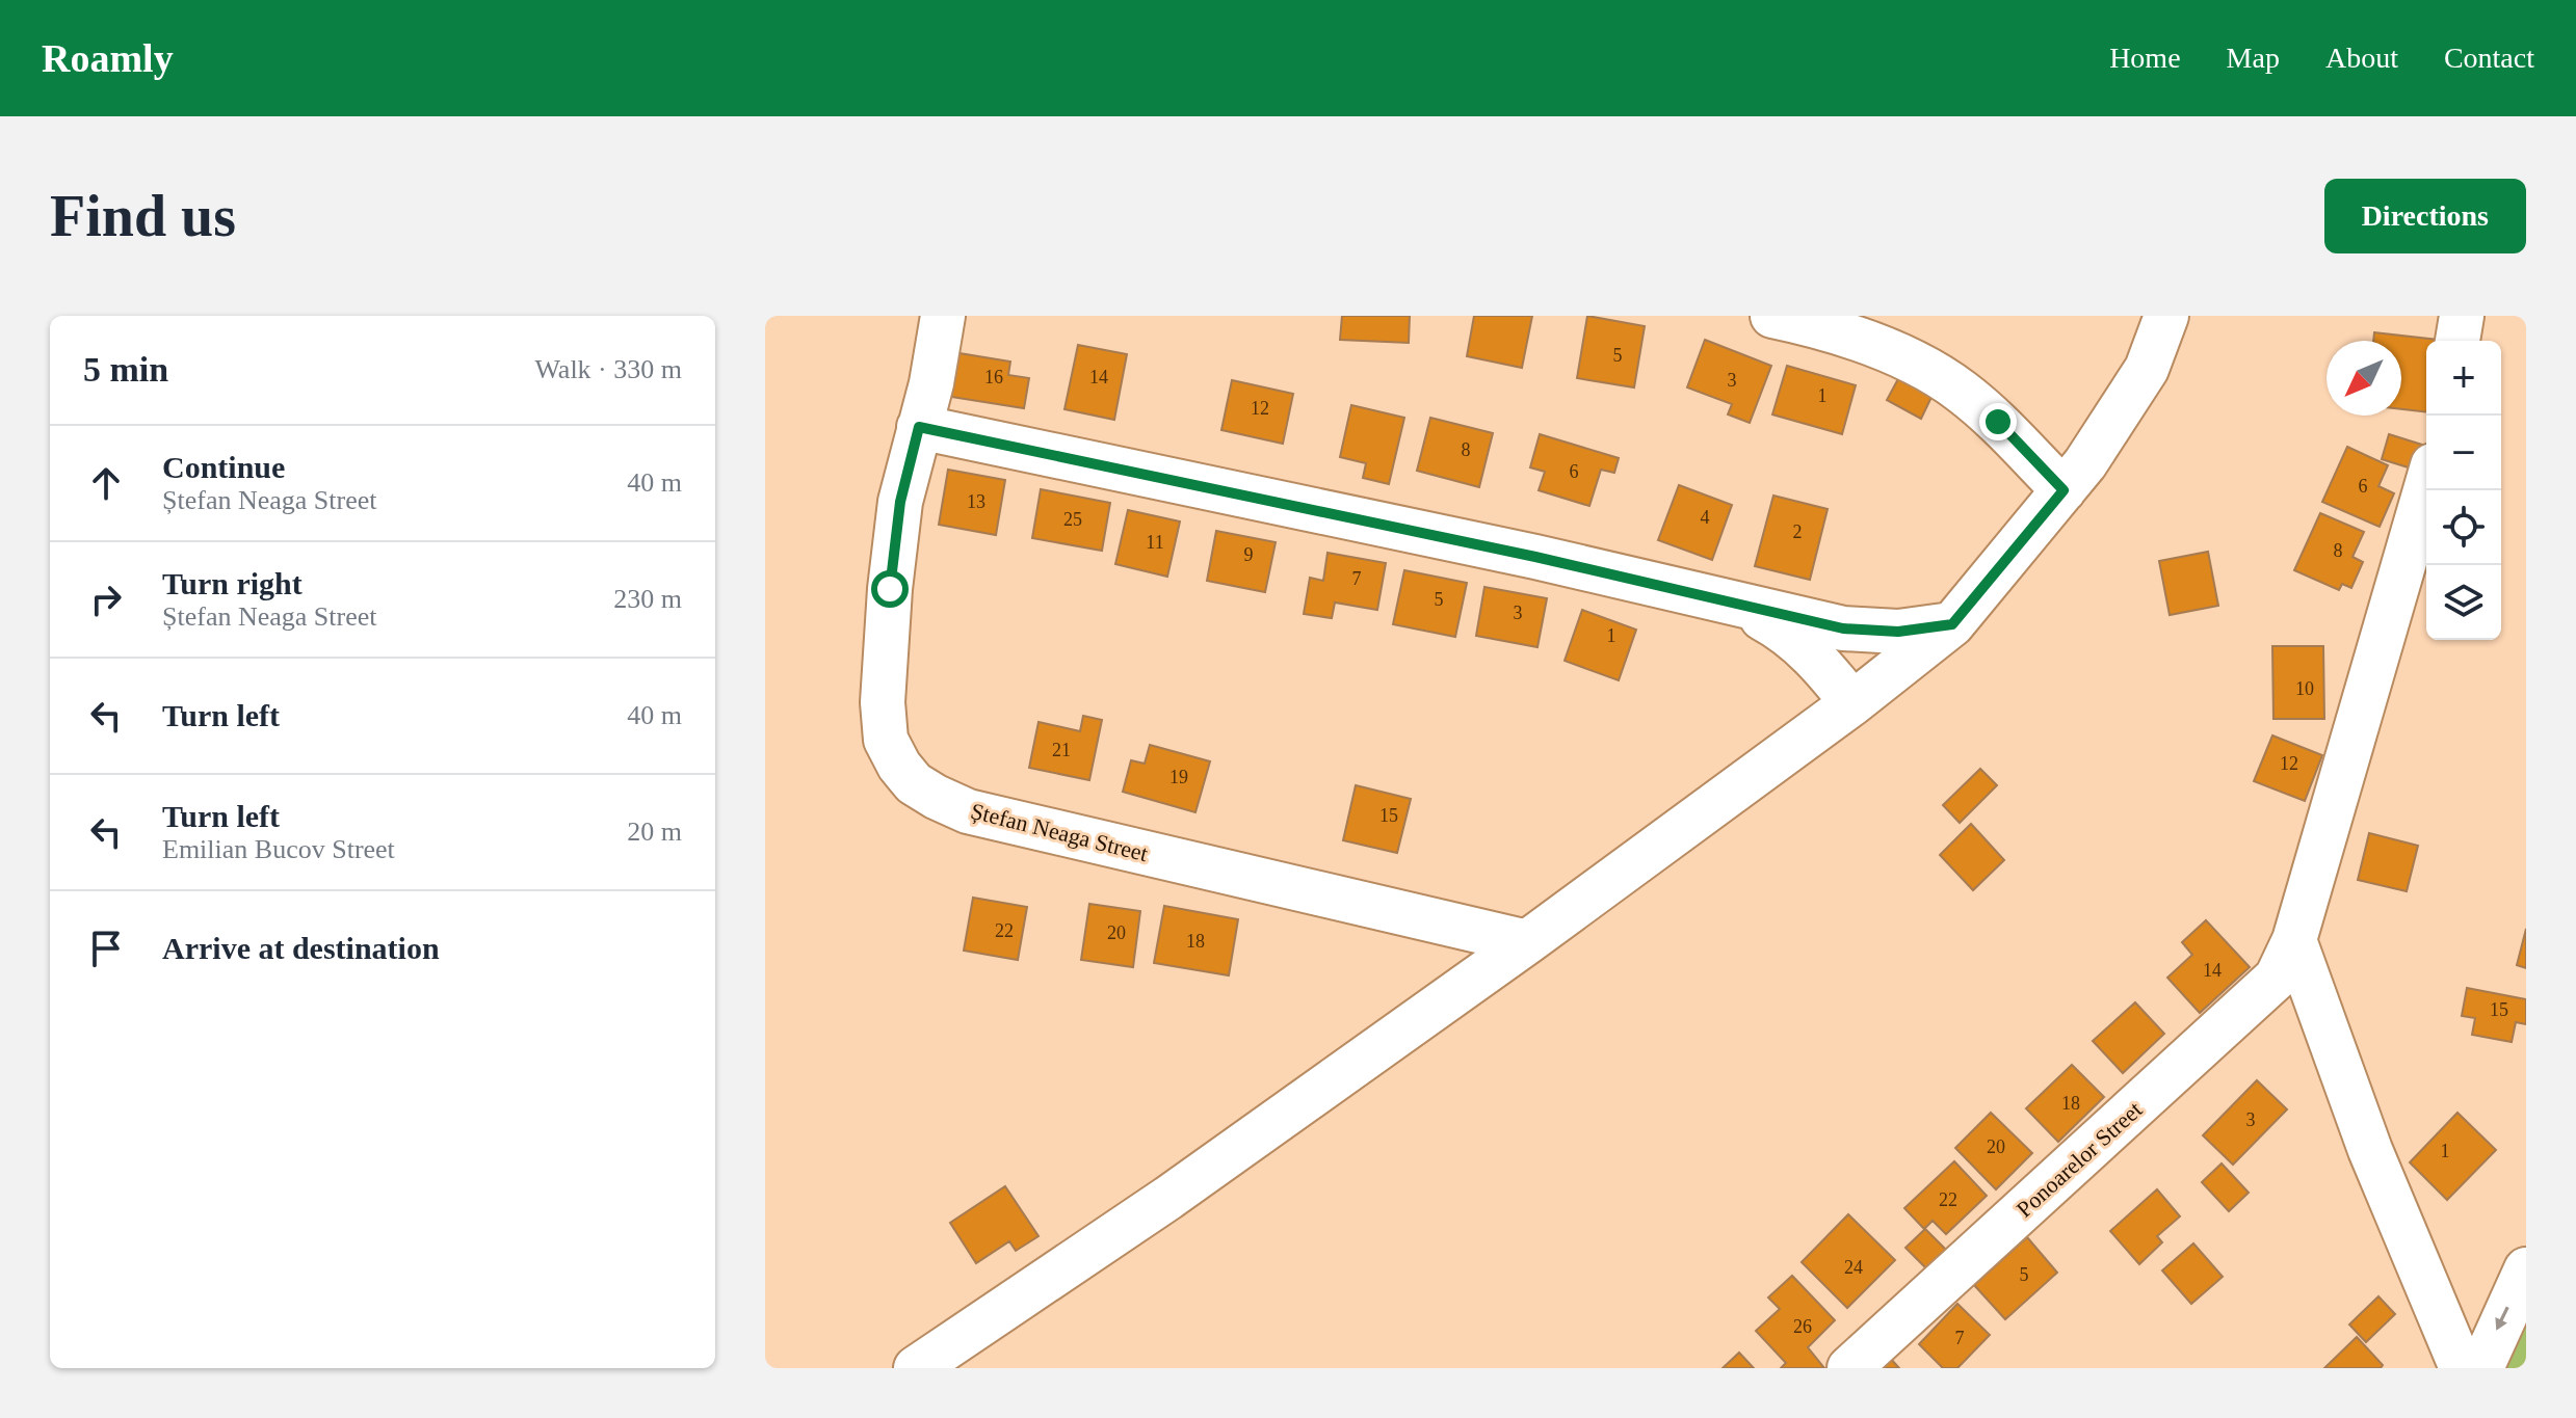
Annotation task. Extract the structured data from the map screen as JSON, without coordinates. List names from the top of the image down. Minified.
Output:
{"streets":{"street":["Ștefan Neaga Street","Ponoarelor Street"]},"house_numbers":["5","16","14","3","1","12","8","6","6","13","4","25","2","11","8","9","7","5","3","1","10","21","12","19","15","22","20","18","14","15","18","3","20","1","22","24","5","26","7"],"north":"bottom left","page":{"header":"Roamly","nav":["Home","Map","About","Contact"],"buttons":"Directions","title":"Find us","heading":["5 min","Walk · 330 m"],"map_buttons":["+","−"],"list":[["Continue","Ștefan Neaga Street","40 m"],["Turn right","Ștefan Neaga Street","230 m"],["Turn left","40 m"],["Turn left","Emilian Bucov Street","20 m"],"Arrive at destination"]}}
